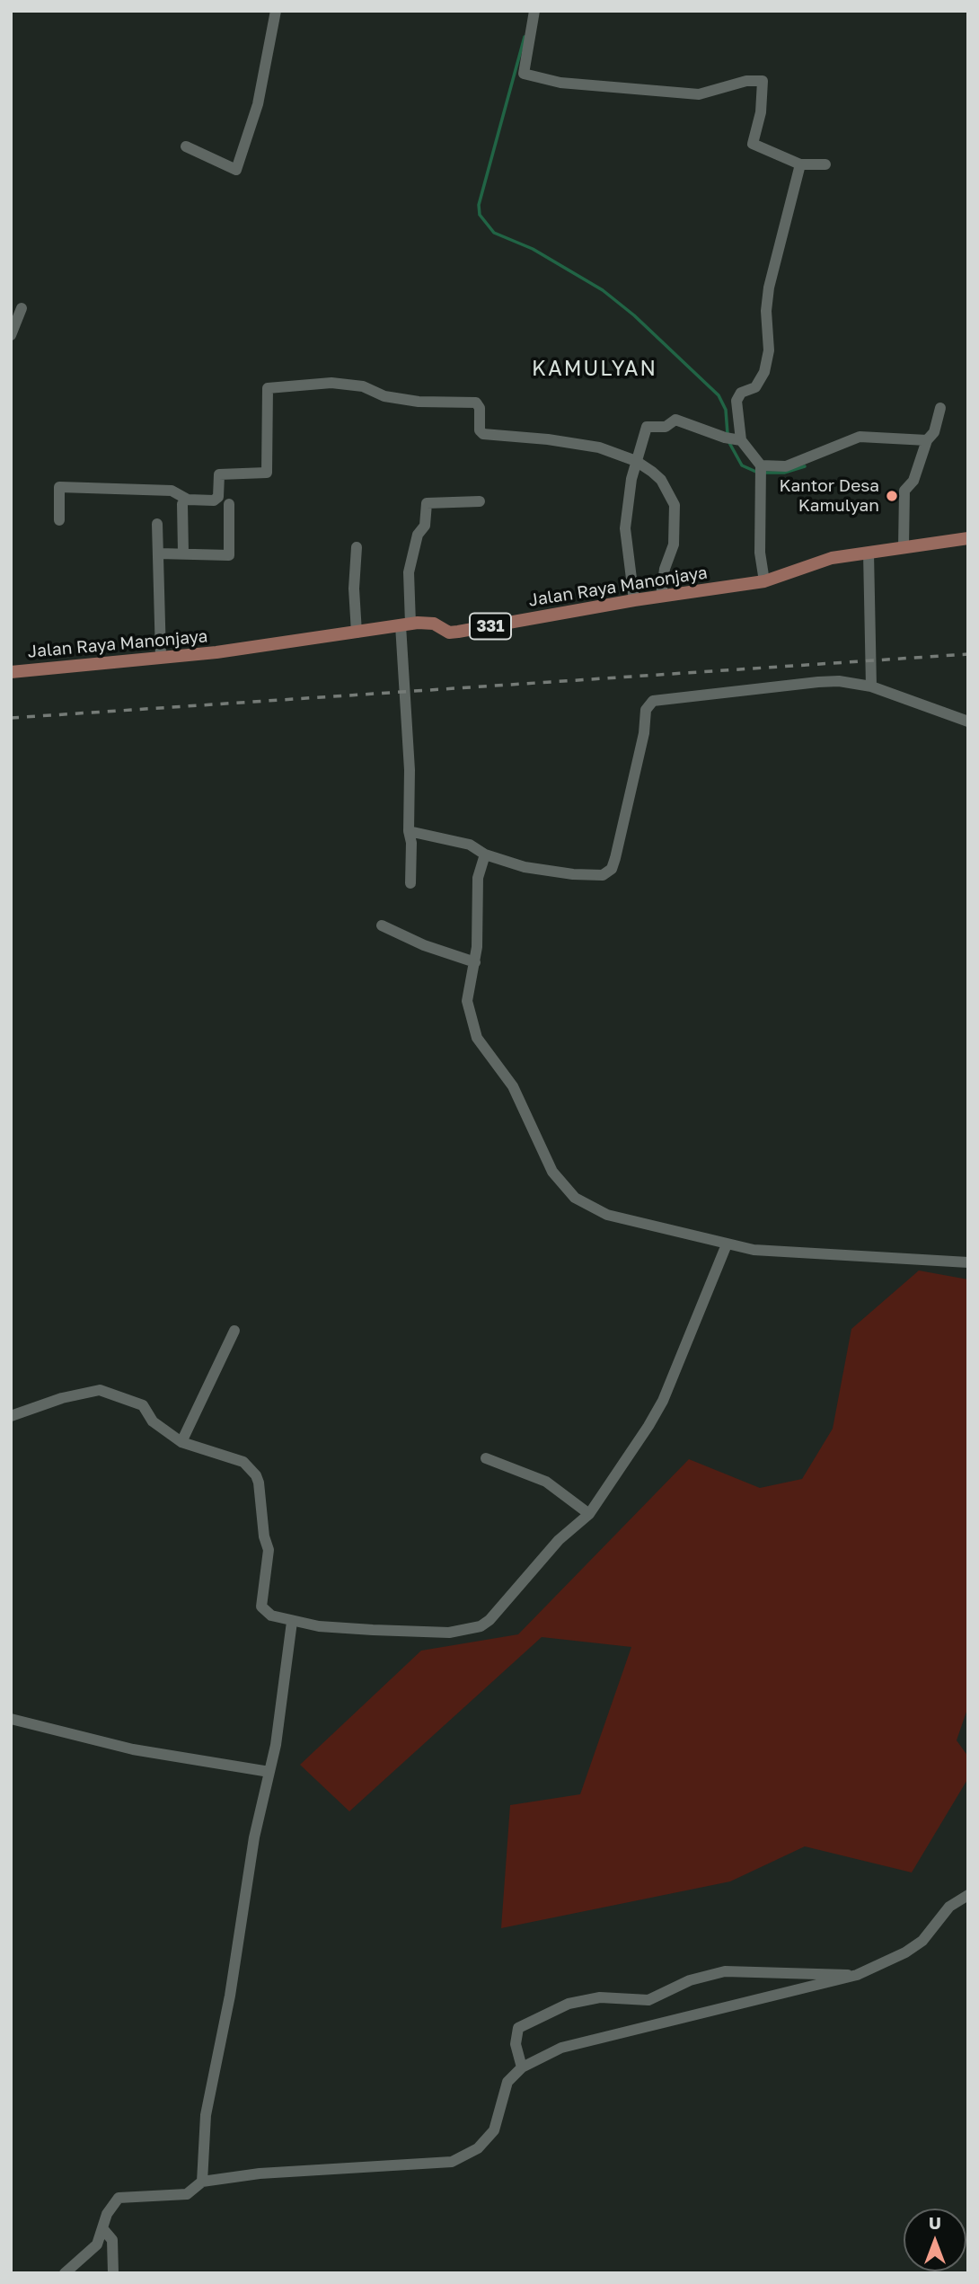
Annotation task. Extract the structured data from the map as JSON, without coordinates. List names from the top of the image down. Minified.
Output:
{"streets":{"main road":["Jalan Raya Manonjaya","331"]},"districts":["KAMULYAN"],"places":["Kantor Desa Kamulyan"],"north":"top"}
